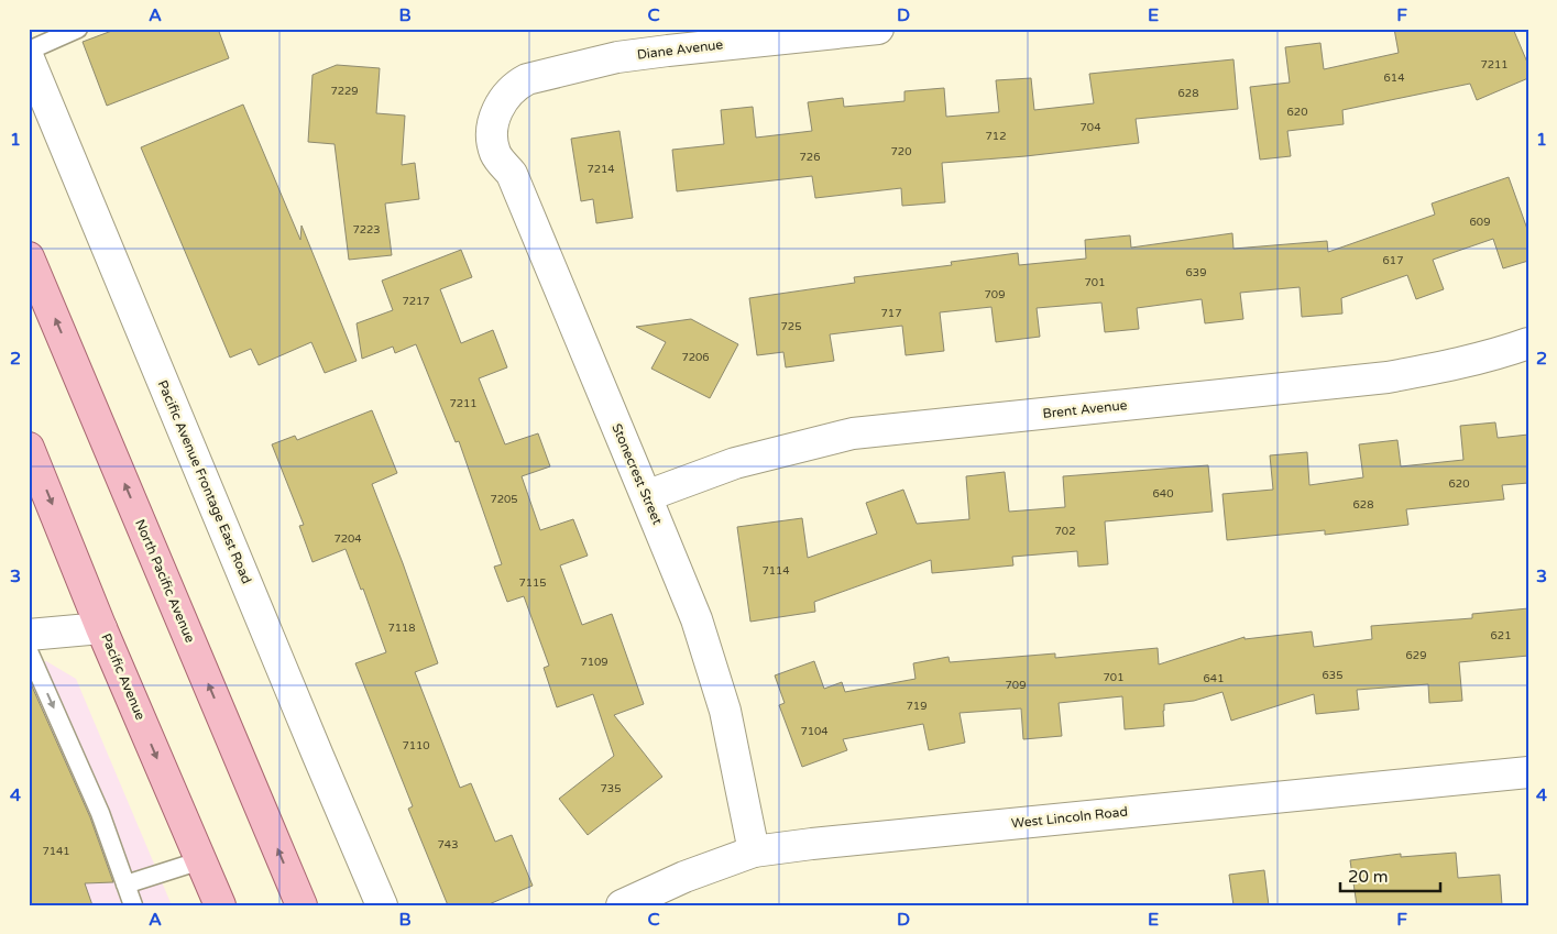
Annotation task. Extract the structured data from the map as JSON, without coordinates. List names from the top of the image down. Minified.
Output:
{"streets":{"main road":["North Pacific Avenue","Pacific Avenue"],"street":["Diane Avenue","Brent Avenue","Stonecrest Street","Pacific Avenue Frontage East Road","West Lincoln Road"]},"crossings":[["Diane Avenue","Stonecrest Street"],["Brent Avenue","Stonecrest Street"],["Stonecrest Street","West Lincoln Road"]],"one_way":["North Pacific Avenue","Pacific Avenue"],"house_numbers":["7211","614","7229","628","620","704","712","720","726","7214","609","7223","617","639","701","709","7217","717","725","7206","7211","620","640","7205","628","702","7204","7114","7115","7118","621","629","7109","635","701","641","709","719","7104","7110","735","743","7141"],"scale_bar":"20 m","grid":{"columns":["A","B","C","D","E","F"],"rows":["1","2","3","4"]}}
